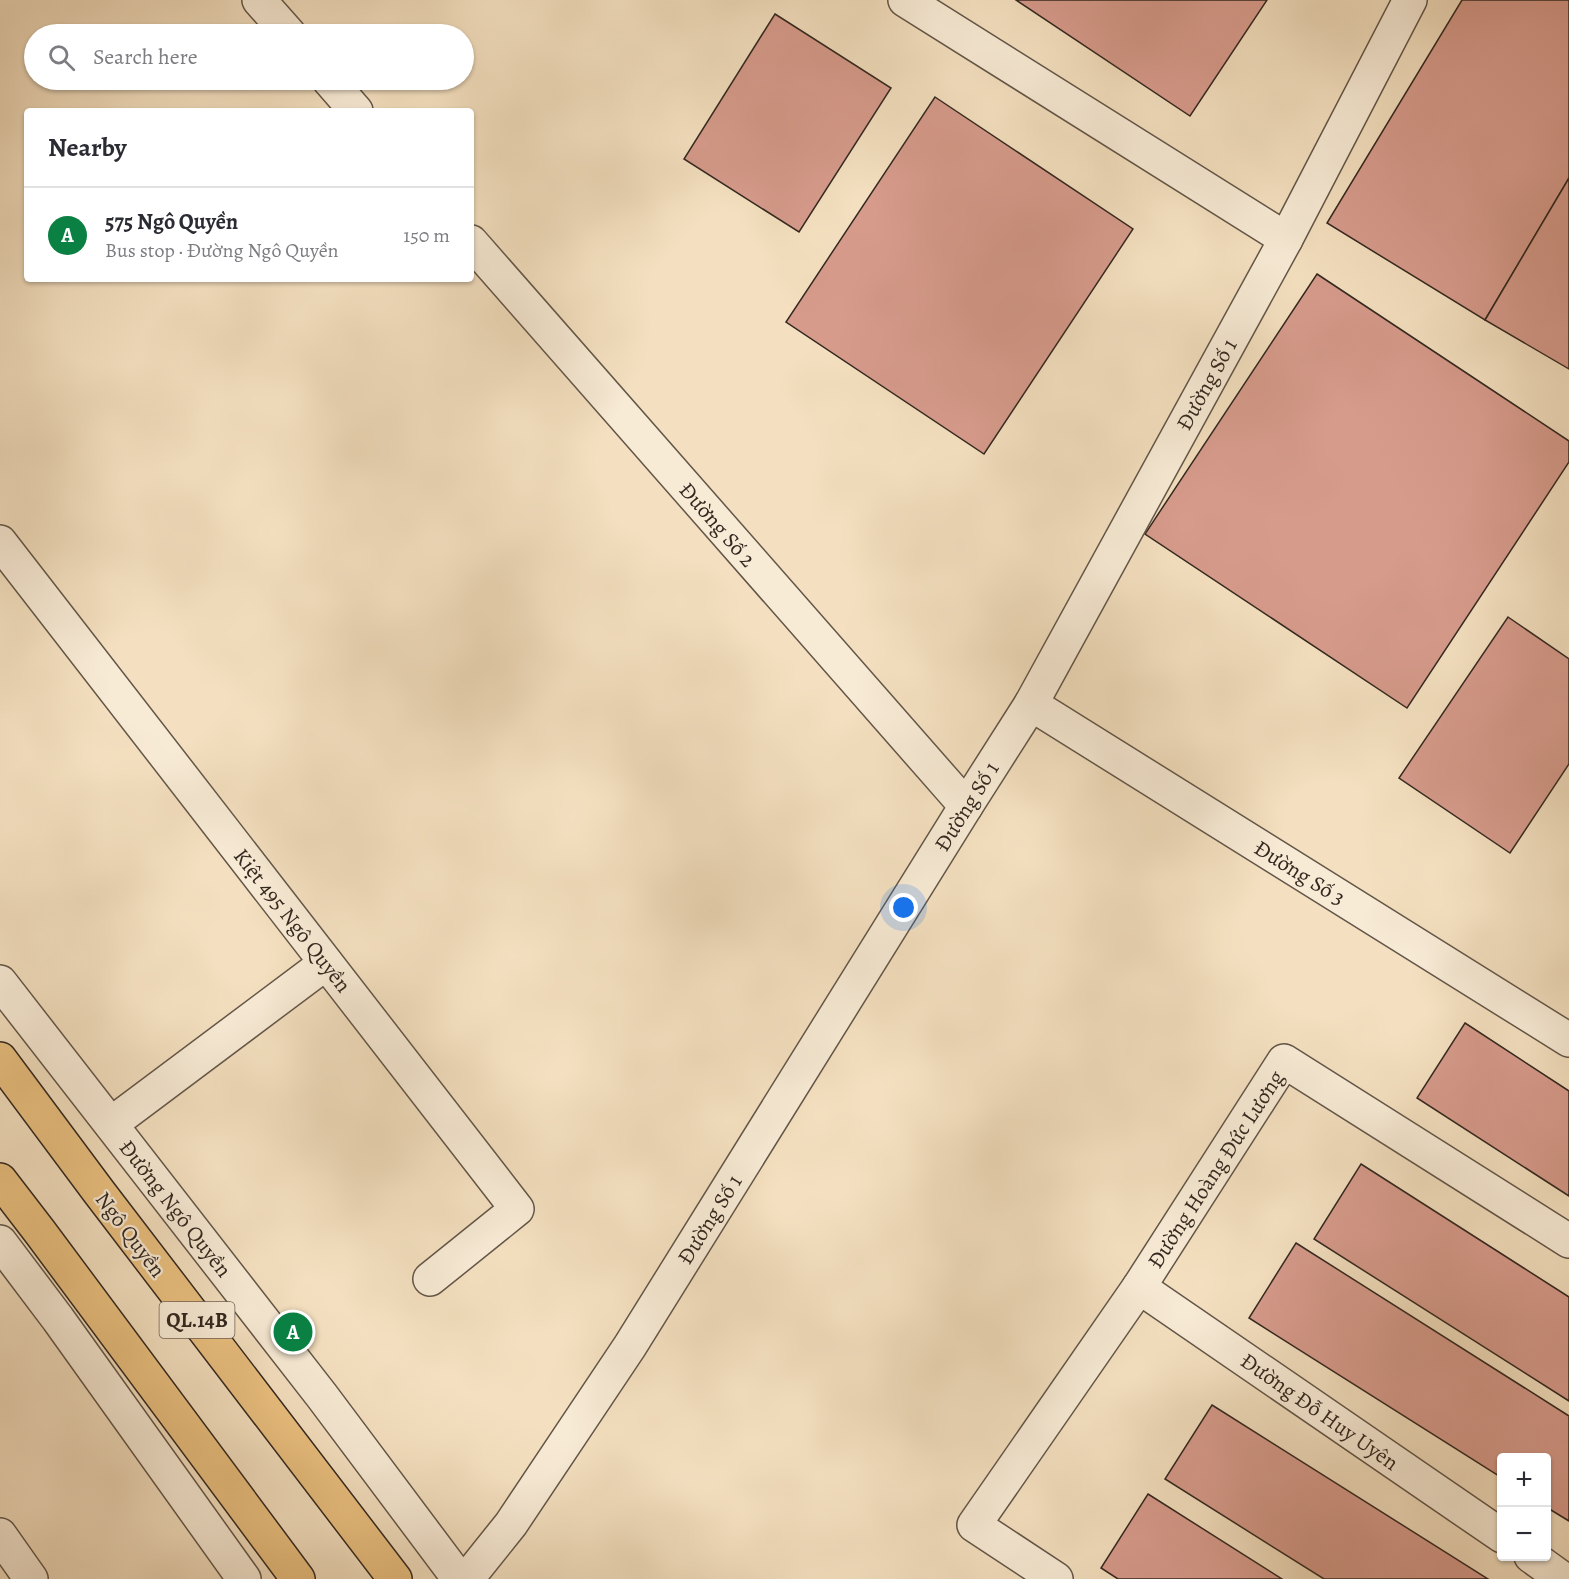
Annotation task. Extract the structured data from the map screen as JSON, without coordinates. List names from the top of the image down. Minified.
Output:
{"streets":{"highway":["Ngô Quyền","QL.14B"],"street":["Đường Số 1","Đường Số 2","Đường Số 3","Kiệt 495 Ngô Quyền","Đường Hoàng Đức Lương","Đường Ngô Quyền","Đường Đỗ Huy Uyên"]},"crossings":[["Đường Số 1","Đường Số 2"],["Đường Số 1","Đường Số 3"],["Đường Hoàng Đức Lương","Đường Đỗ Huy Uyên"]],"page":{"search":"Search here","heading":"Nearby","list":[{"mark":"A","name":"575 Ngô Quyền","note":"Bus stop · Đường Ngô Quyền","value":"150 m"}],"pins":"A","map_buttons":["+","−"]}}
